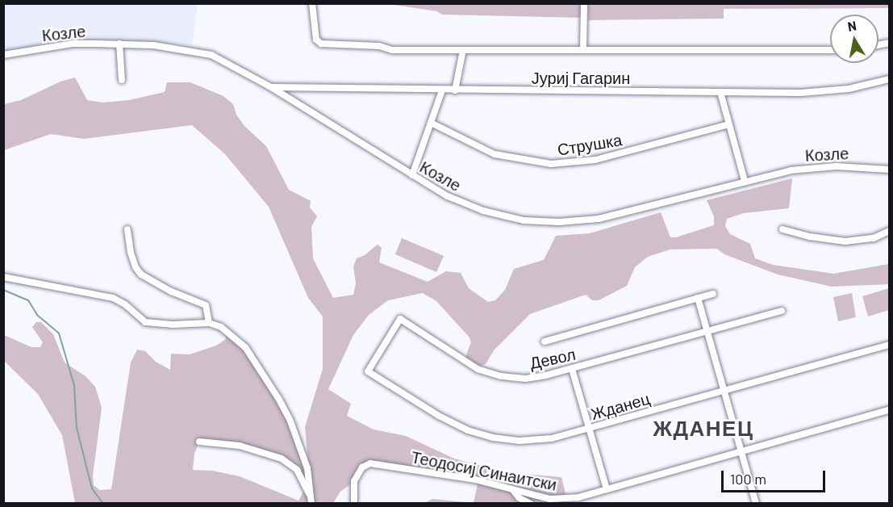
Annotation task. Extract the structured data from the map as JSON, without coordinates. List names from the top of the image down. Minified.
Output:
{"streets":{"street":["Козле","Јуриј Гагарин","Струшка","Девол","Жданец","Теодосиј Синаитски"]},"crossings":[["Козле","Јуриј Гагарин"],["Девол","Жданец"]],"districts":["ЖДАНЕЦ"],"scale_bar":"100 m","north":"top"}
